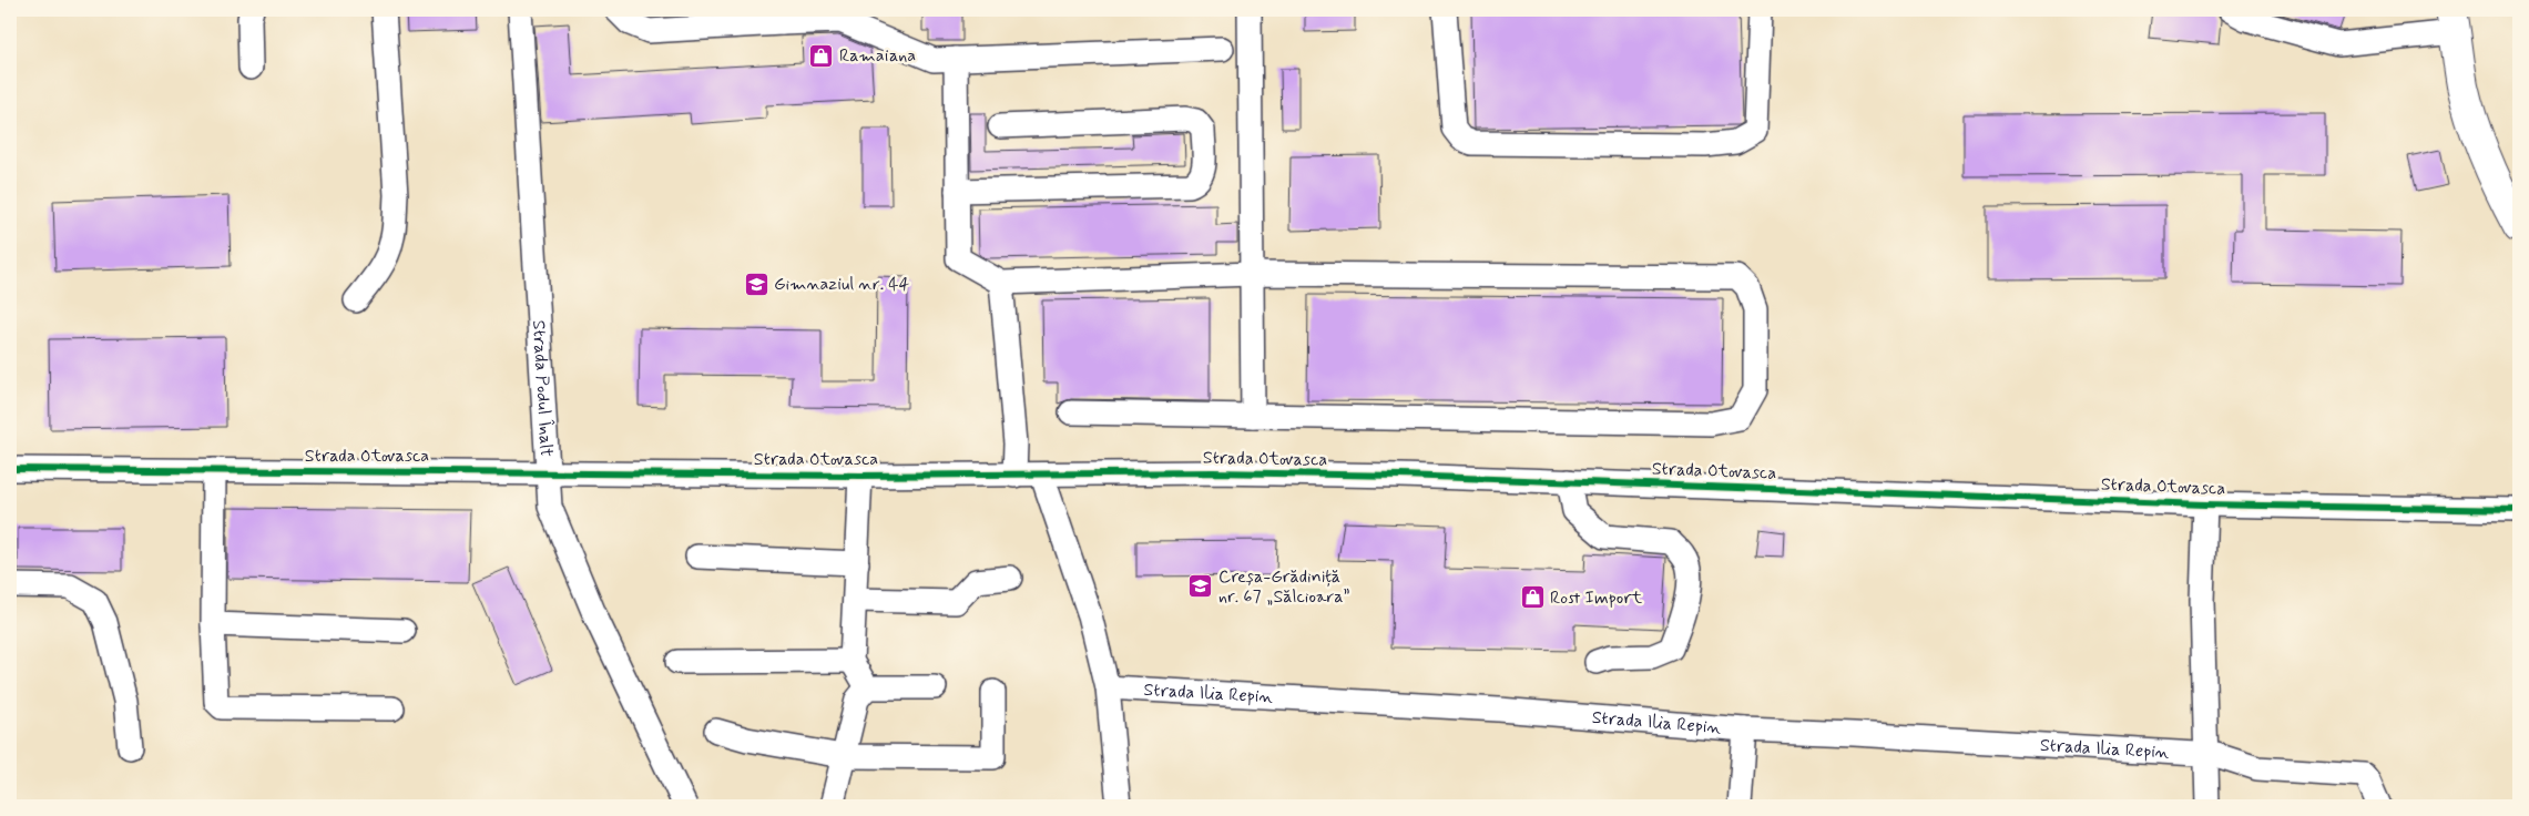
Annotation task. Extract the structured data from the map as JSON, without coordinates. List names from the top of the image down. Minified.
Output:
{"streets":{"street":["Strada Podul Înalt","Strada Otovasca","Strada Ilia Repin"]},"crossings":[["Strada Podul Înalt","Strada Otovasca"]],"places":{"shop":["Ramaiana","Rost Import"],"school or university":["Gimnaziul nr. 44","Creșa-Grădiniță nr. 67 „Sălcioara”"]}}
